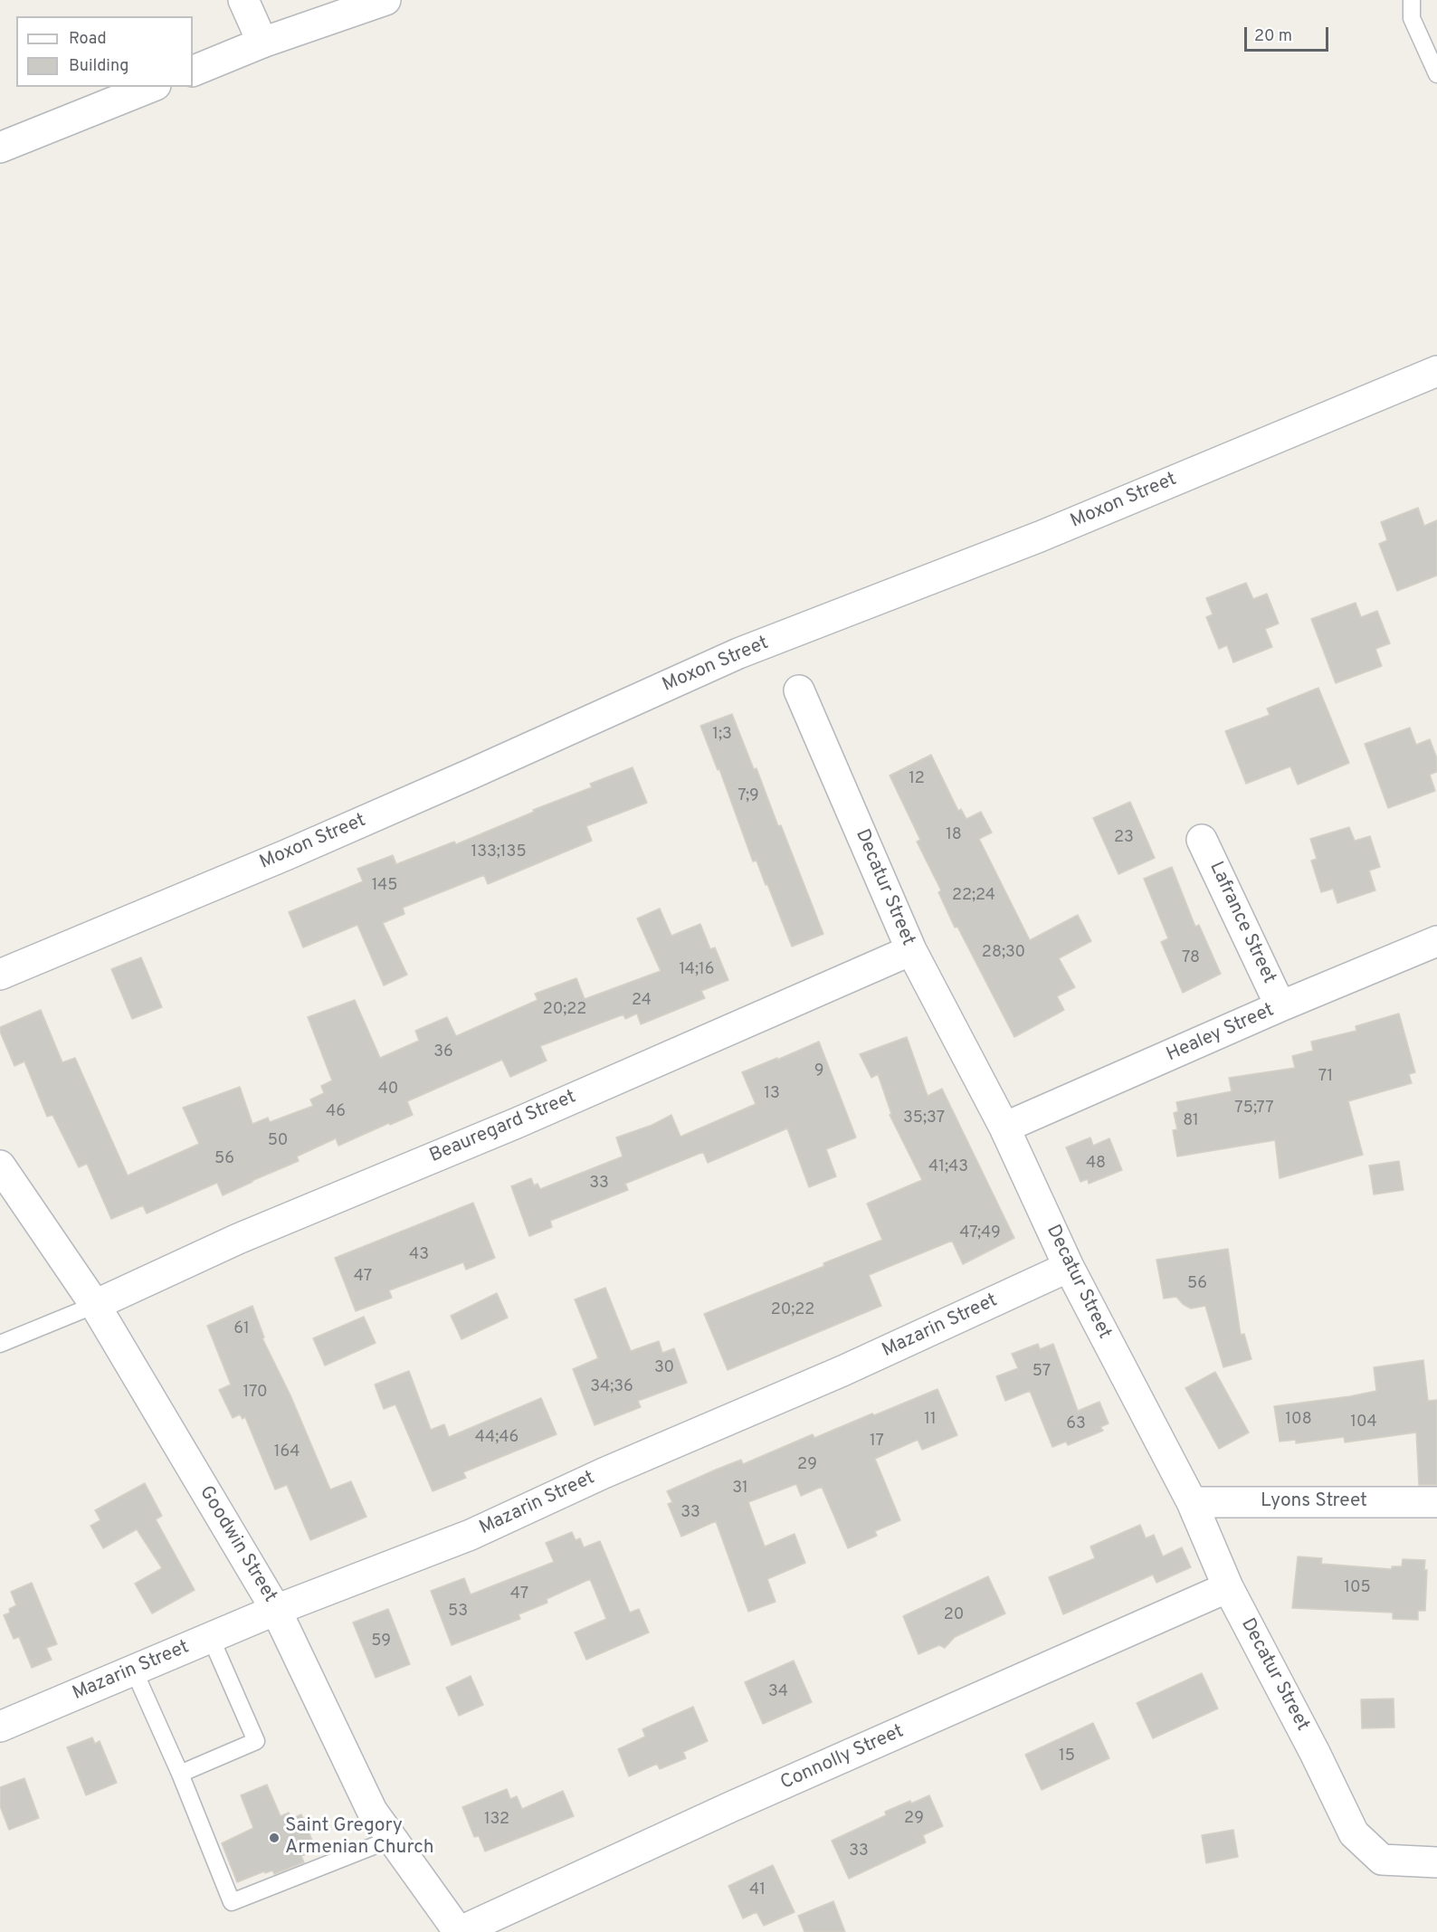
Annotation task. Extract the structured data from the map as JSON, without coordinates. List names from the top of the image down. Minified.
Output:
{"streets":{"street":["Moxon Street","Decatur Street","Lafrance Street","Healey Street","Beauregard Street","Mazarin Street","Lyons Street","Goodwin Street","Connolly Street"]},"crossings":[["Decatur Street","Healey Street"],["Decatur Street","Beauregard Street"],["Decatur Street","Mazarin Street"],["Decatur Street","Lyons Street"],["Decatur Street","Connolly Street"],["Lafrance Street","Healey Street"],["Beauregard Street","Goodwin Street"],["Mazarin Street","Goodwin Street"],["Goodwin Street","Connolly Street"]],"places":["Saint Gregory Armenian Church"],"house_numbers":["1;3","12","7;9","18","23","133;135","145","22;24","28;30","78","14;16","24","20;22","36","9","71","40","13","75;77","46","35;37","81","50","56","48","41;43","33","47;49","43","47","56","20;22","61","30","57","34;36","170","11","108","104","63","44;46","17","164","29","31","33","105","47","53","20","59","34","15","29","132","33","41"],"legend":["Road","Building"],"scale_bar":"20 m"}
